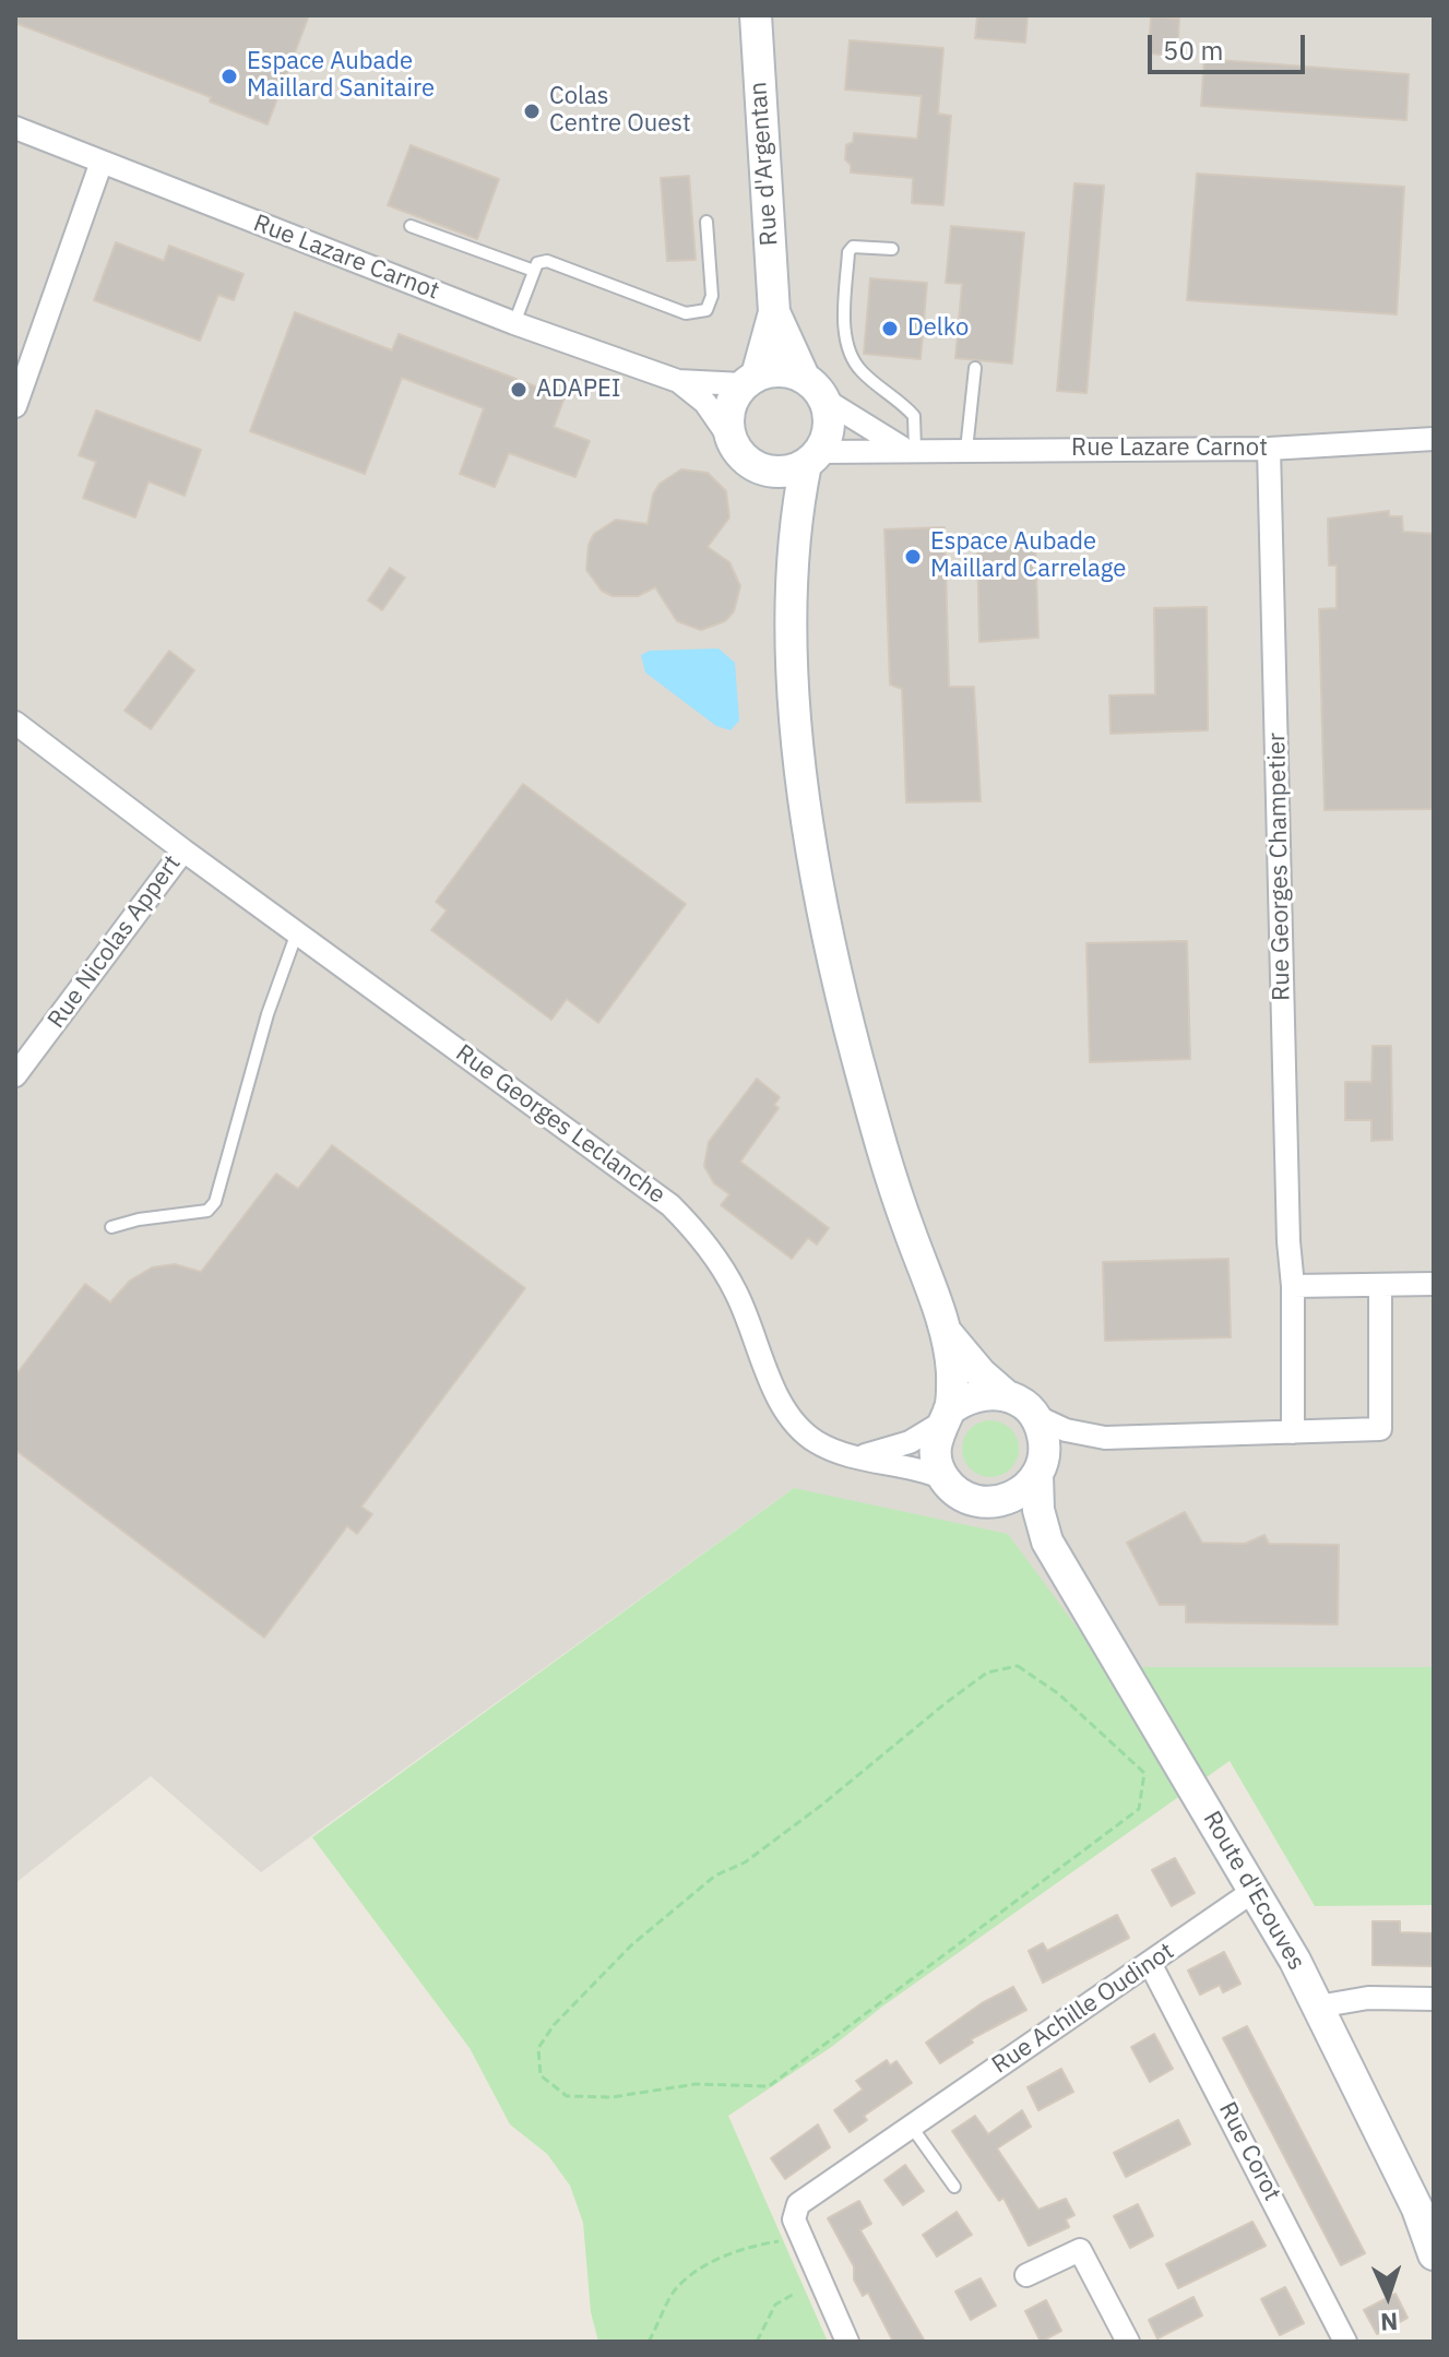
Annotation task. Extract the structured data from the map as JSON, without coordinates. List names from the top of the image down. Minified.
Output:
{"streets":{"main road":["Rue d'Argentan","Route d'Ecouves"],"street":["Rue Lazare Carnot","Rue Georges Champetier","Rue Nicolas Appert","Rue Georges Leclanche","Rue Achille Oudinot","Rue Corot"]},"crossings":[["Rue d'Argentan","Rue Lazare Carnot"],["Rue Lazare Carnot","Rue Georges Champetier"],["Rue Nicolas Appert","Rue Georges Leclanche"],["Route d'Ecouves","Rue Achille Oudinot"],["Rue Achille Oudinot","Rue Corot"]],"places":["Espace Aubade Maillard Sanitaire","Colas Centre Ouest","Delko","ADAPEI","Espace Aubade Maillard Carrelage"],"scale_bar":"50 m","north":"bottom"}
